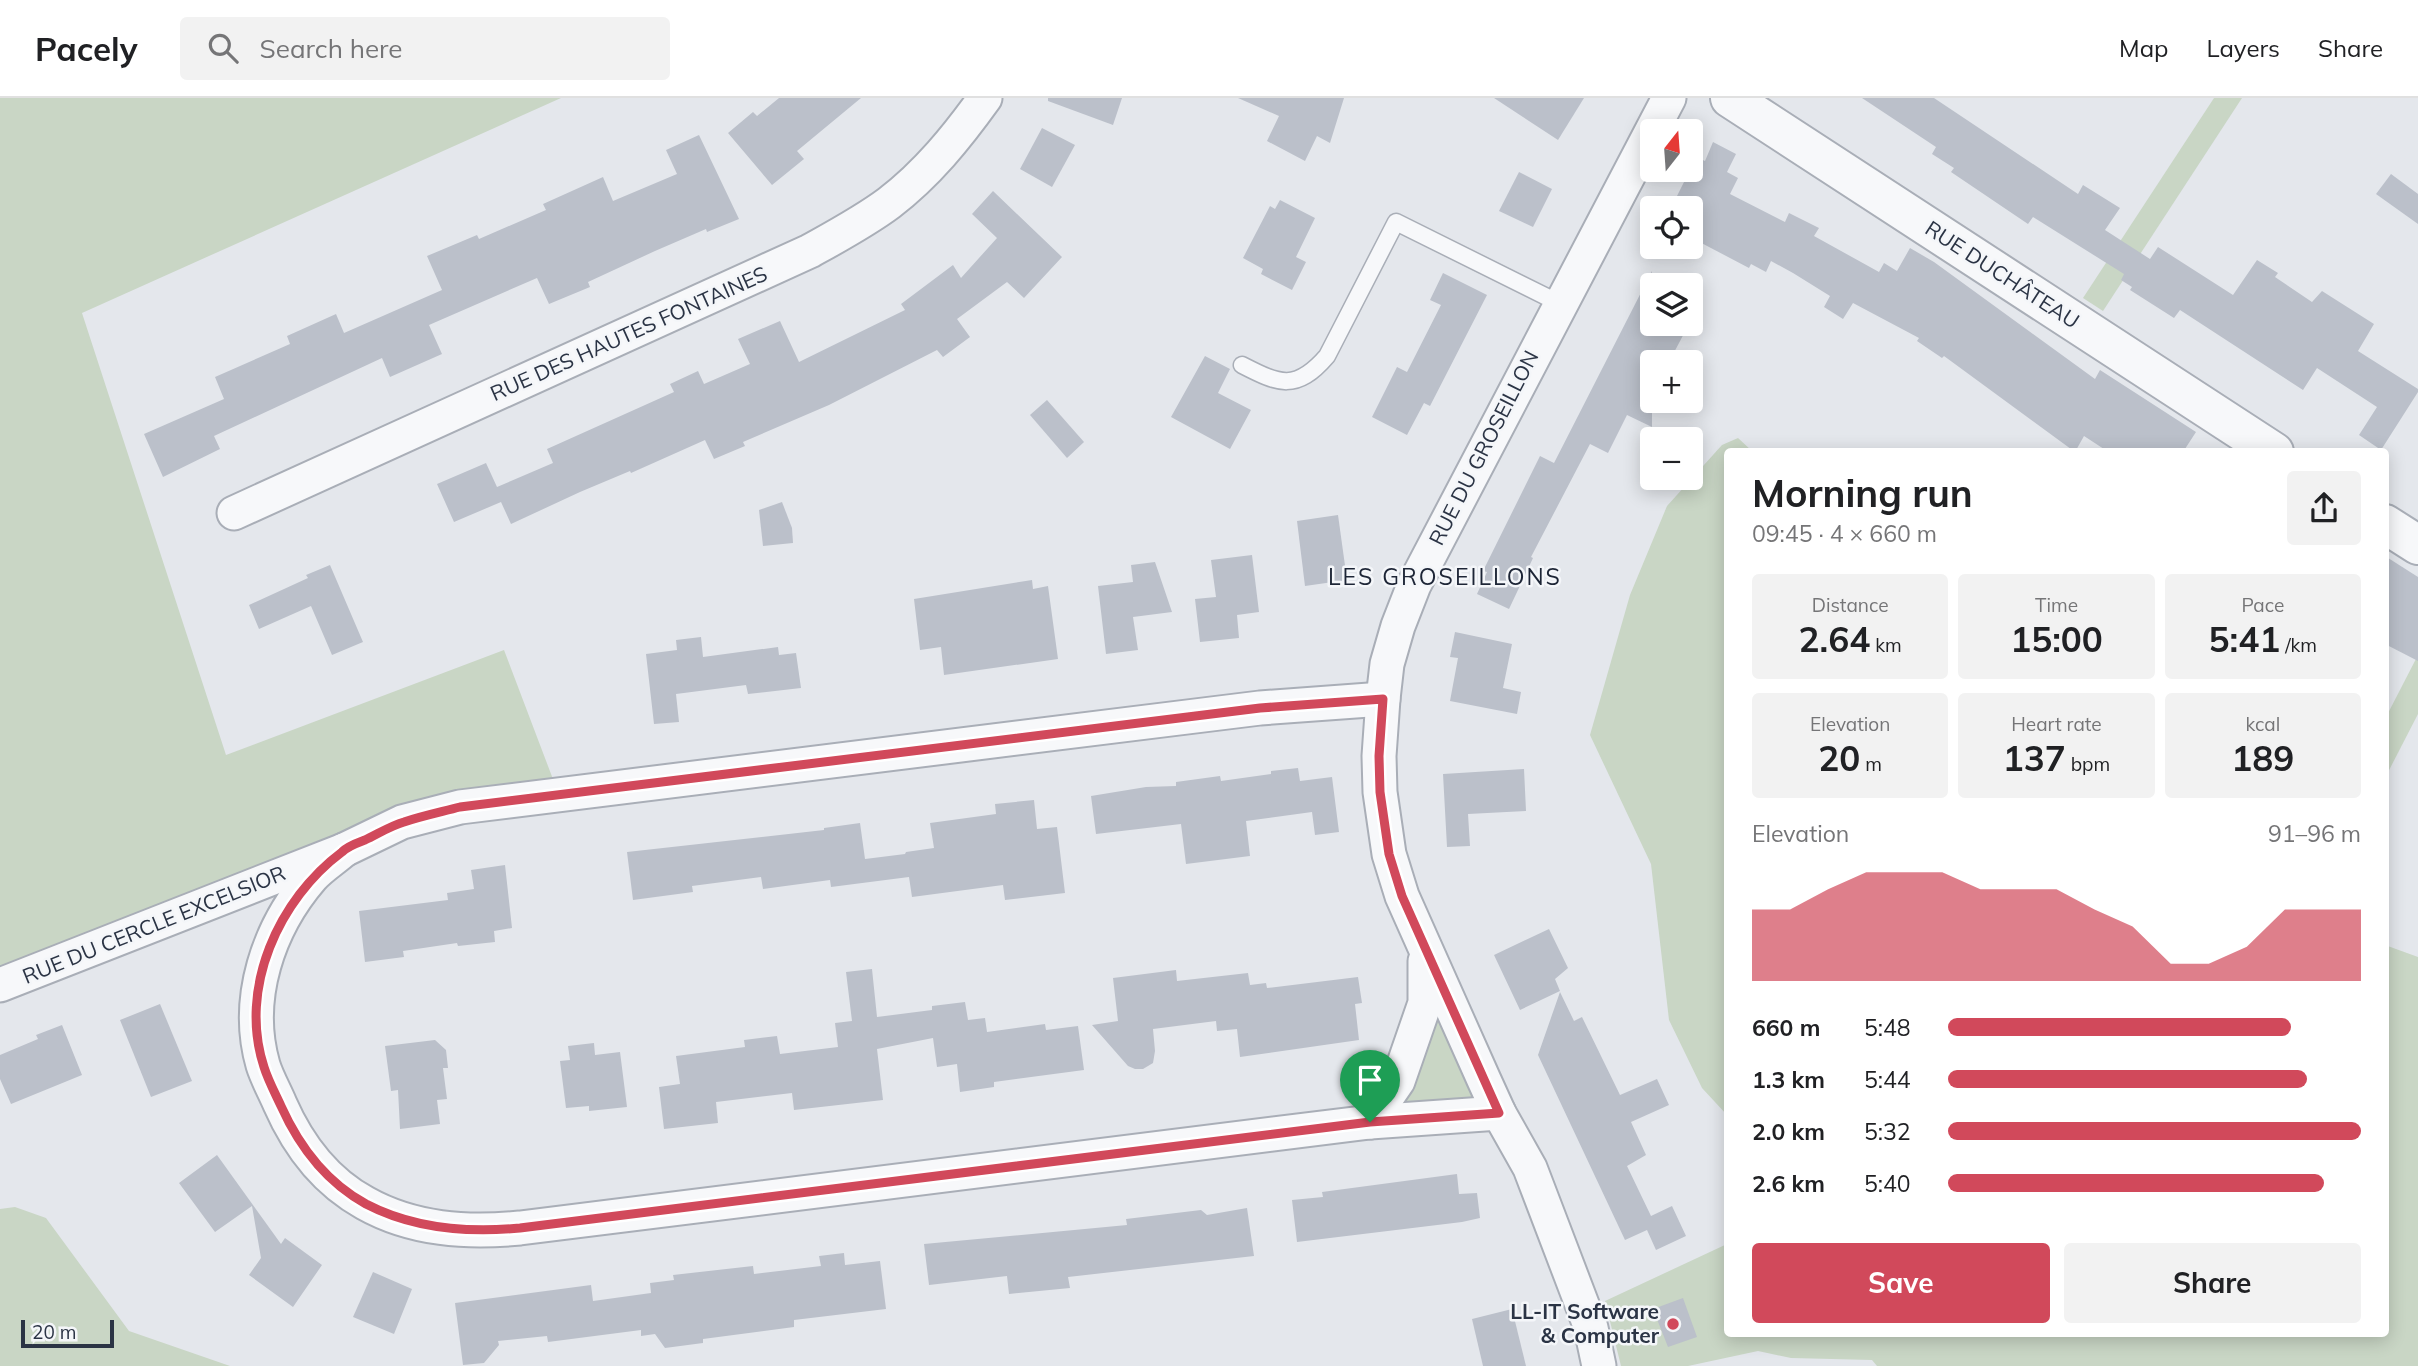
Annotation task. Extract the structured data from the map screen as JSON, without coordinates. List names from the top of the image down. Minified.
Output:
{"streets":{"street":["RUE DUCHÂTEAU","RUE DES HAUTES FONTAINES","RUE DU GROSEILLON","RUE DU CERCLE EXCELSIOR"]},"crossings":[["RUE DU GROSEILLON","RUE DU CERCLE EXCELSIOR"]],"districts":["LES GROSEILLONS"],"places":["LL-IT Software & Computer"],"scale_bar":"20 m","north":"top","page":{"header":"Pacely","search":"Search here","nav":["Map","Layers","Share"],"map_buttons":["+","−"],"heading":["Morning run","09:45 · 4 × 660 m"],"stats":[["Distance","2.64 km"],["Time","15:00"],["Pace","5:41 /km"],["Elevation","20 m"],["Heart rate","137 bpm"],["kcal","189"]],"chart":["Elevation","91–96 m"],"list":[{"name":"660 m","note":"5:48"},{"name":"1.3 km","note":"5:44"},{"name":"2.0 km","note":"5:32"},{"name":"2.6 km","note":"5:40"}],"buttons":["Save","Share"],"scale":"20 m"}}
